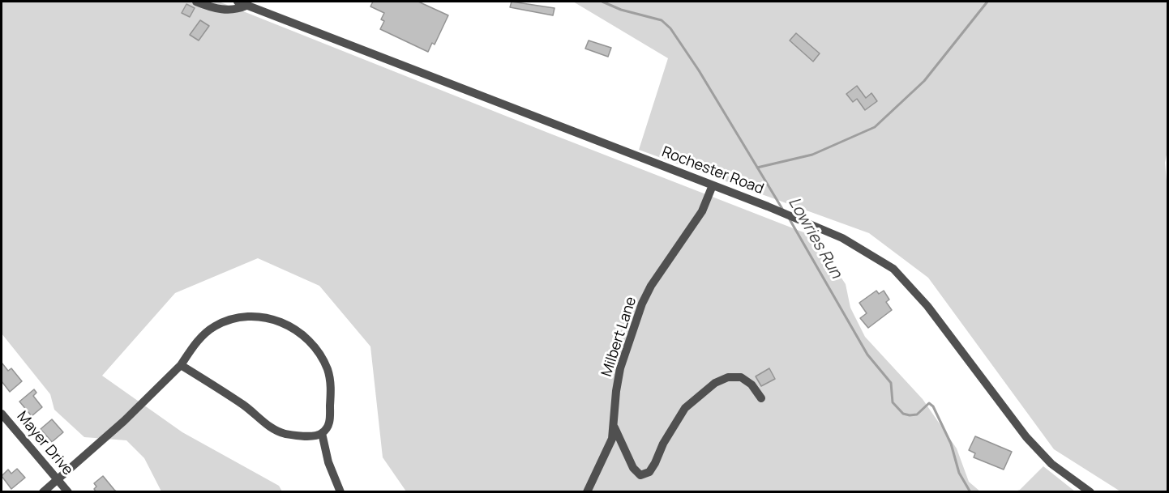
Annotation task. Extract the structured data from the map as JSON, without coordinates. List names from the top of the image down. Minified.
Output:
{"streets":{"street":["Rochester Road","Milbert Lane","Mayer Drive"]},"crossings":[["Rochester Road","Milbert Lane"]],"water":["Lowries Run"]}
